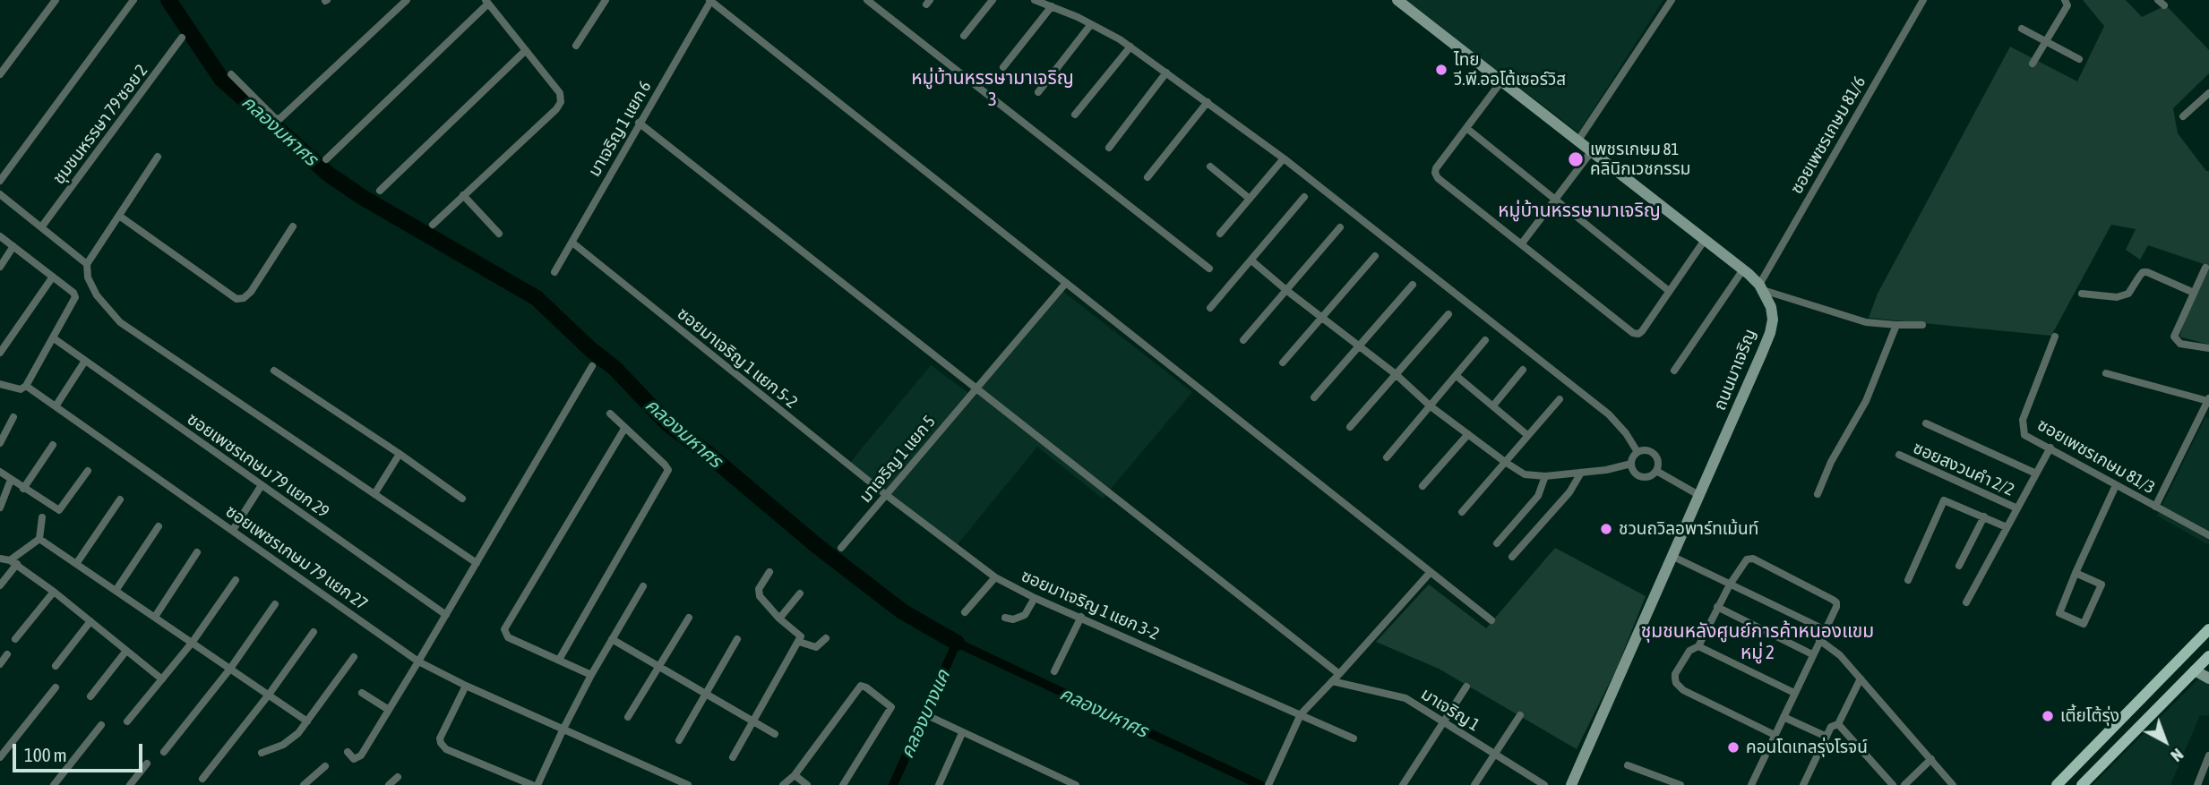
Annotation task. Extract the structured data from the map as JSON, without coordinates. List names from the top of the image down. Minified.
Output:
{"streets":{"main road":["ถนนมาเจริญ"],"street":["ชุมชนหรรษา 79 ซอย 2","มาเจริญ 1 แยก 6","ซอยเพชรเกษม 81/6","ซอยมาเจริญ 1 แยก 5-2","ซอยเพชรเกษม 81/3","มาเจริญ 1 แยก 5","ซอยเพชรเกษม 79 แยก 29","ซอยสงวนคำ 2/2","ซอยเพชรเกษม 79 แยก 27","ซอยมาเจริญ 1 แยก 3-2","มาเจริญ 1"]},"crossings":[["มาเจริญ 1 แยก 6","ซอยมาเจริญ 1 แยก 5-2"],["ซอยเพชรเกษม 81/6","ถนนมาเจริญ"],["ซอยมาเจริญ 1 แยก 5-2","มาเจริญ 1 แยก 5"],["ซอยมาเจริญ 1 แยก 5-2","ซอยมาเจริญ 1 แยก 3-2"],["มาเจริญ 1 แยก 5","ซอยมาเจริญ 1 แยก 3-2"]],"districts":["หมู่บ้านหรรษามาเจริญ 3","หมู่บ้านหรรษามาเจริญ","ชุมชนหลังศูนย์การค้าหนองแขม หมู่ 2"],"water":["คลองมหาศร","คลองบางแค"],"places":["ไทย วี.พี.ออโต้เซอร์วิส","เพชรเกษม 81 คลินิกเวชกรรม","ชวนถวิลอพาร์ทเม้นท์","เตี้ยโต้รุ่ง","คอนโดเทลรุ่งโรจน์"],"scale_bar":"100 m","north":"bottom right"}
